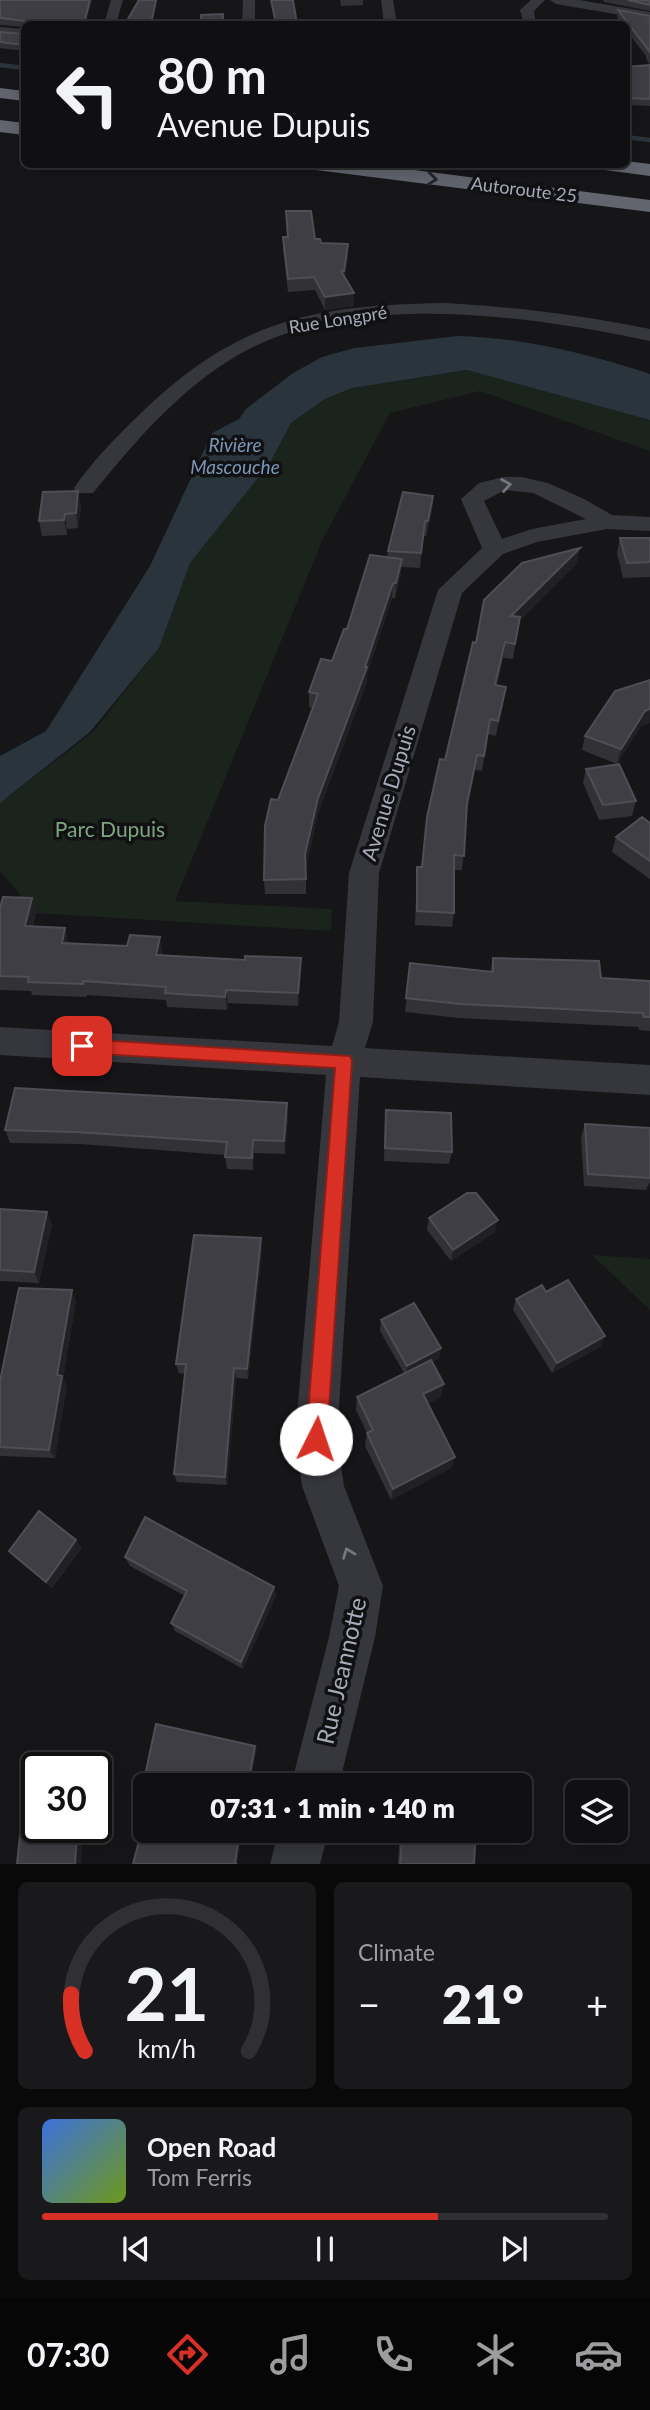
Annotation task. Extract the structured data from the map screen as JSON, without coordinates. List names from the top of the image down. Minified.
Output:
{"streets":{"highway":["Autoroute 25"],"street":["Rue Longpré","Avenue Dupuis","Rue Jeannotte"]},"crossings":[["Avenue Dupuis","Rue Jeannotte"]],"one_way":["Autoroute 25","Rue Jeannotte"],"water":["Rivière Mascouche"],"parks":["Parc Dupuis"],"page":{"turn":["80 m","Avenue Dupuis"],"limit":"30","trip":"07:31 · 1 min · 140 m","tile":"Climate","heat":["−","21°","+"],"song":["Open Road","Tom Ferris"],"tabs":"07:30","gauge":["21","km/h"]}}
